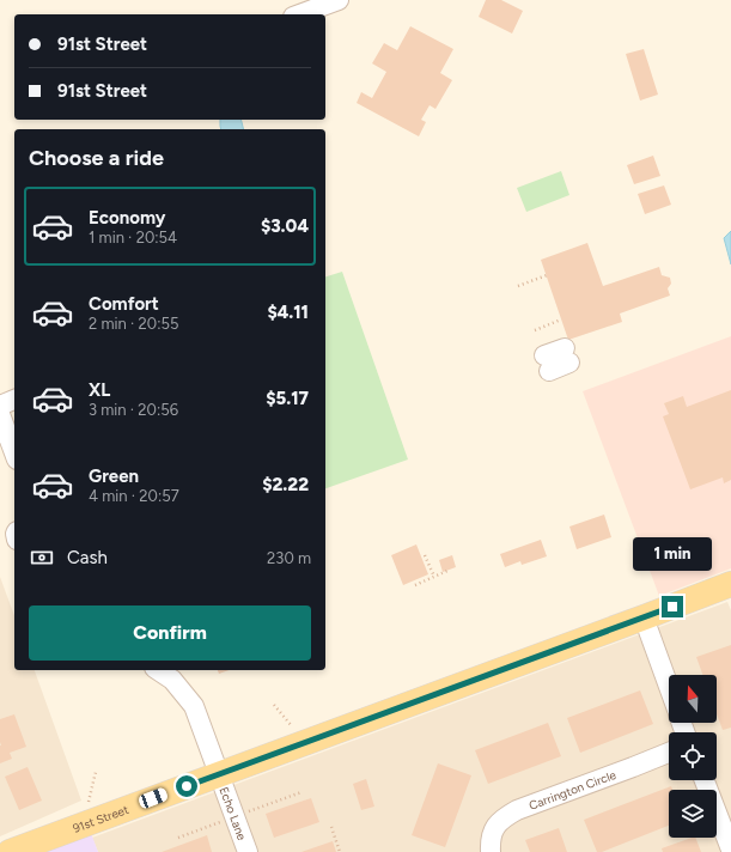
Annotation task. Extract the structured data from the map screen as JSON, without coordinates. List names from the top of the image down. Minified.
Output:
{"streets":{"main road":["91st Street"],"street":["Carrington Circle","Echo Lane"]},"crossings":[["Echo Lane","91st Street"]],"north":"top","page":{"banner":["91st Street","91st Street"],"heading":"Choose a ride","list":[{"name":"Economy","note":"1 min · 20:54","value":"$3.04"},{"name":"Comfort","note":"2 min · 20:55","value":"$4.11"},{"name":"XL","note":"3 min · 20:56","value":"$5.17"},{"name":"Green","note":"4 min · 20:57","value":"$2.22"}],"pay":["Cash","230 m"],"bubble":"1 min","buttons":"Confirm"}}
